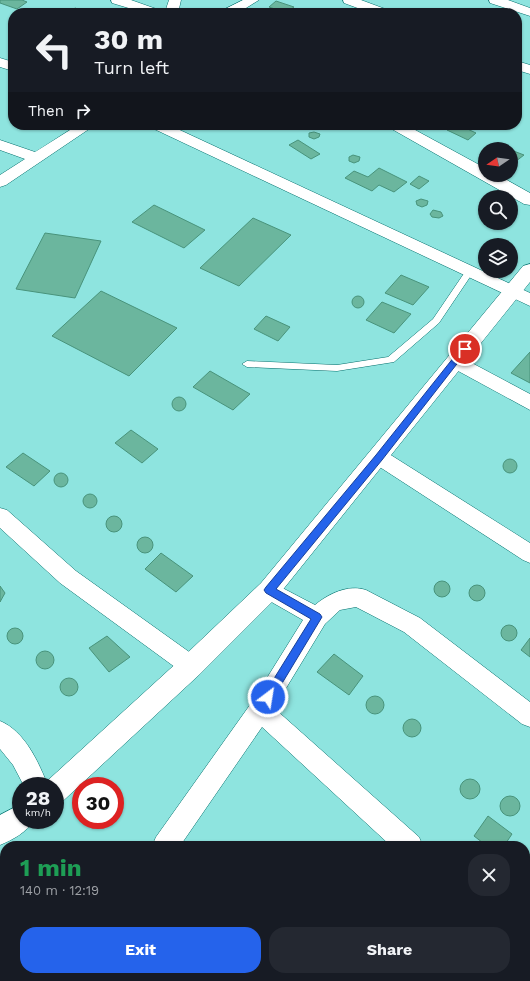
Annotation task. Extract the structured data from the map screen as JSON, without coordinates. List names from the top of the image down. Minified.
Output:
{"north":"left","page":{"turn":["30 m","Turn left"],"then":"Then","speed":"28 km/h","limit":"30","heading":["1 min","140 m · 12:19"],"buttons":["Exit","Share"]}}
